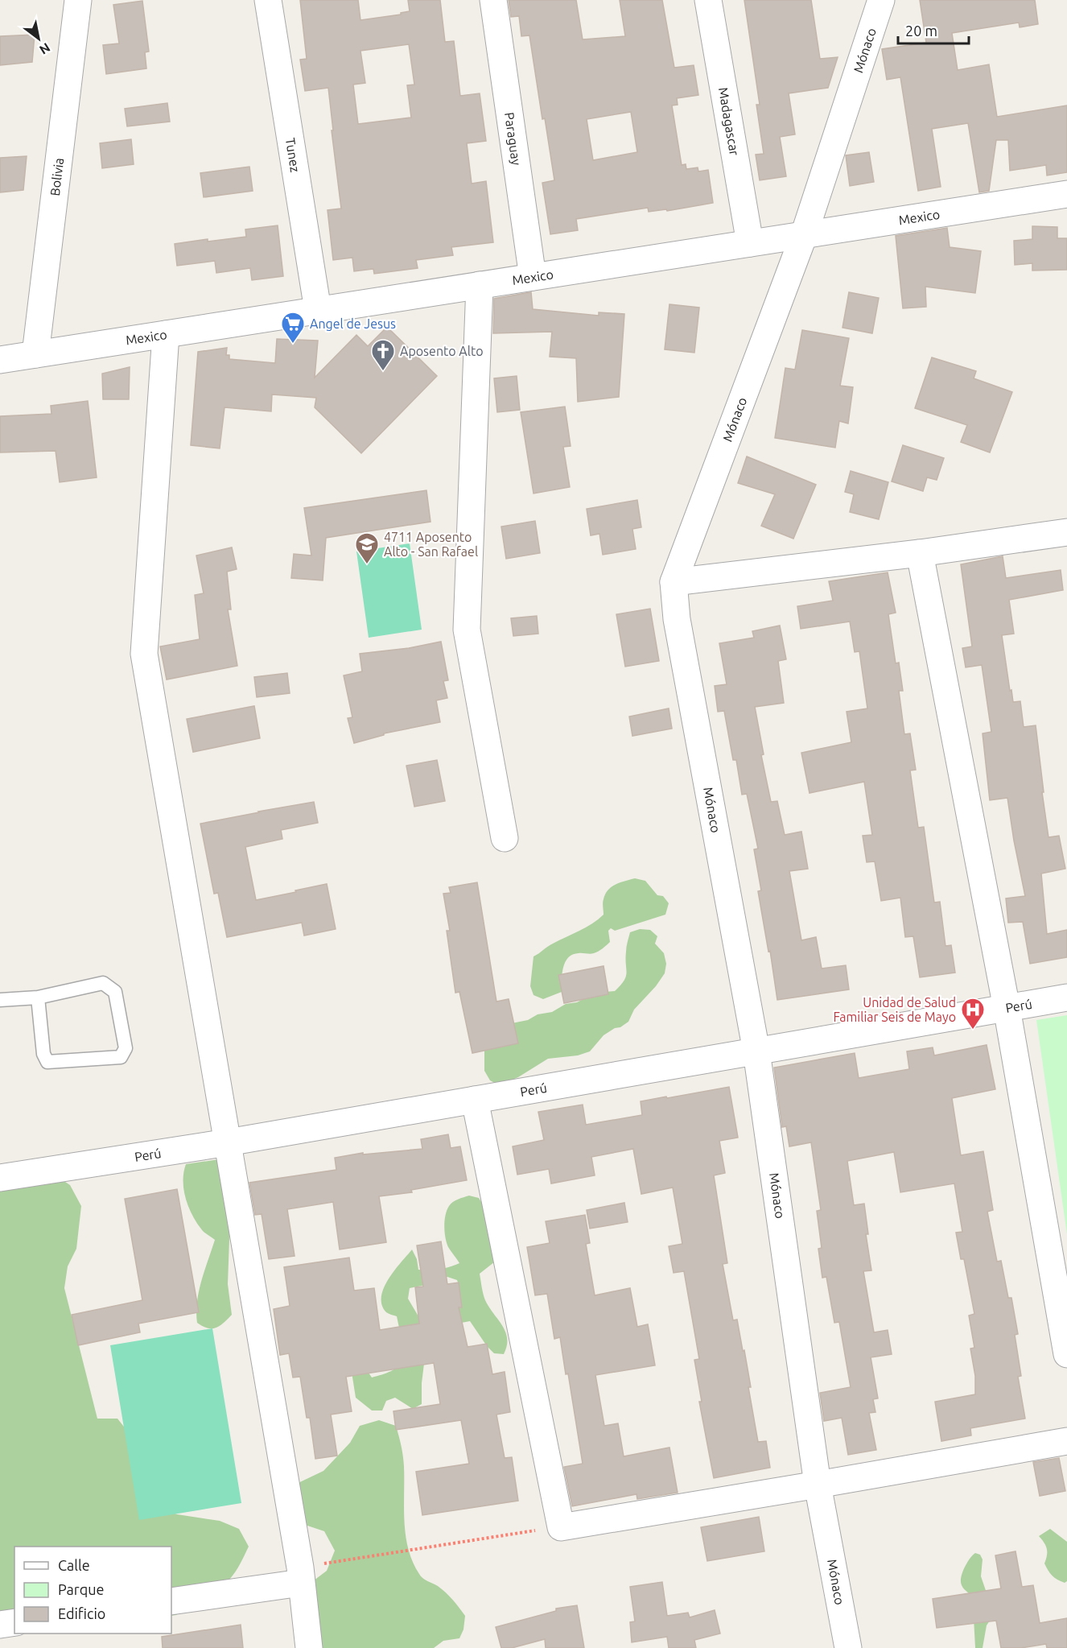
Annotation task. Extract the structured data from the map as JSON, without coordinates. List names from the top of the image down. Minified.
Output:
{"streets":{"street":["Mónaco","Madagascar","Paraguay","Tunez","Bolivia","Mexico","Perú"]},"crossings":[["Mónaco","Mexico"],["Mónaco","Perú"],["Madagascar","Mexico"],["Paraguay","Mexico"],["Tunez","Mexico"],["Bolivia","Mexico"]],"places":{"supermarket":["Angel de Jesus"],"church":["Aposento Alto"],"school or university":["4711 Aposento Alto - San Rafael"],"hospital":["Unidad de Salud Familiar Seis de Mayo"]},"legend":["Calle","Parque","Edificio"],"scale_bar":"20 m","north":"bottom right"}
